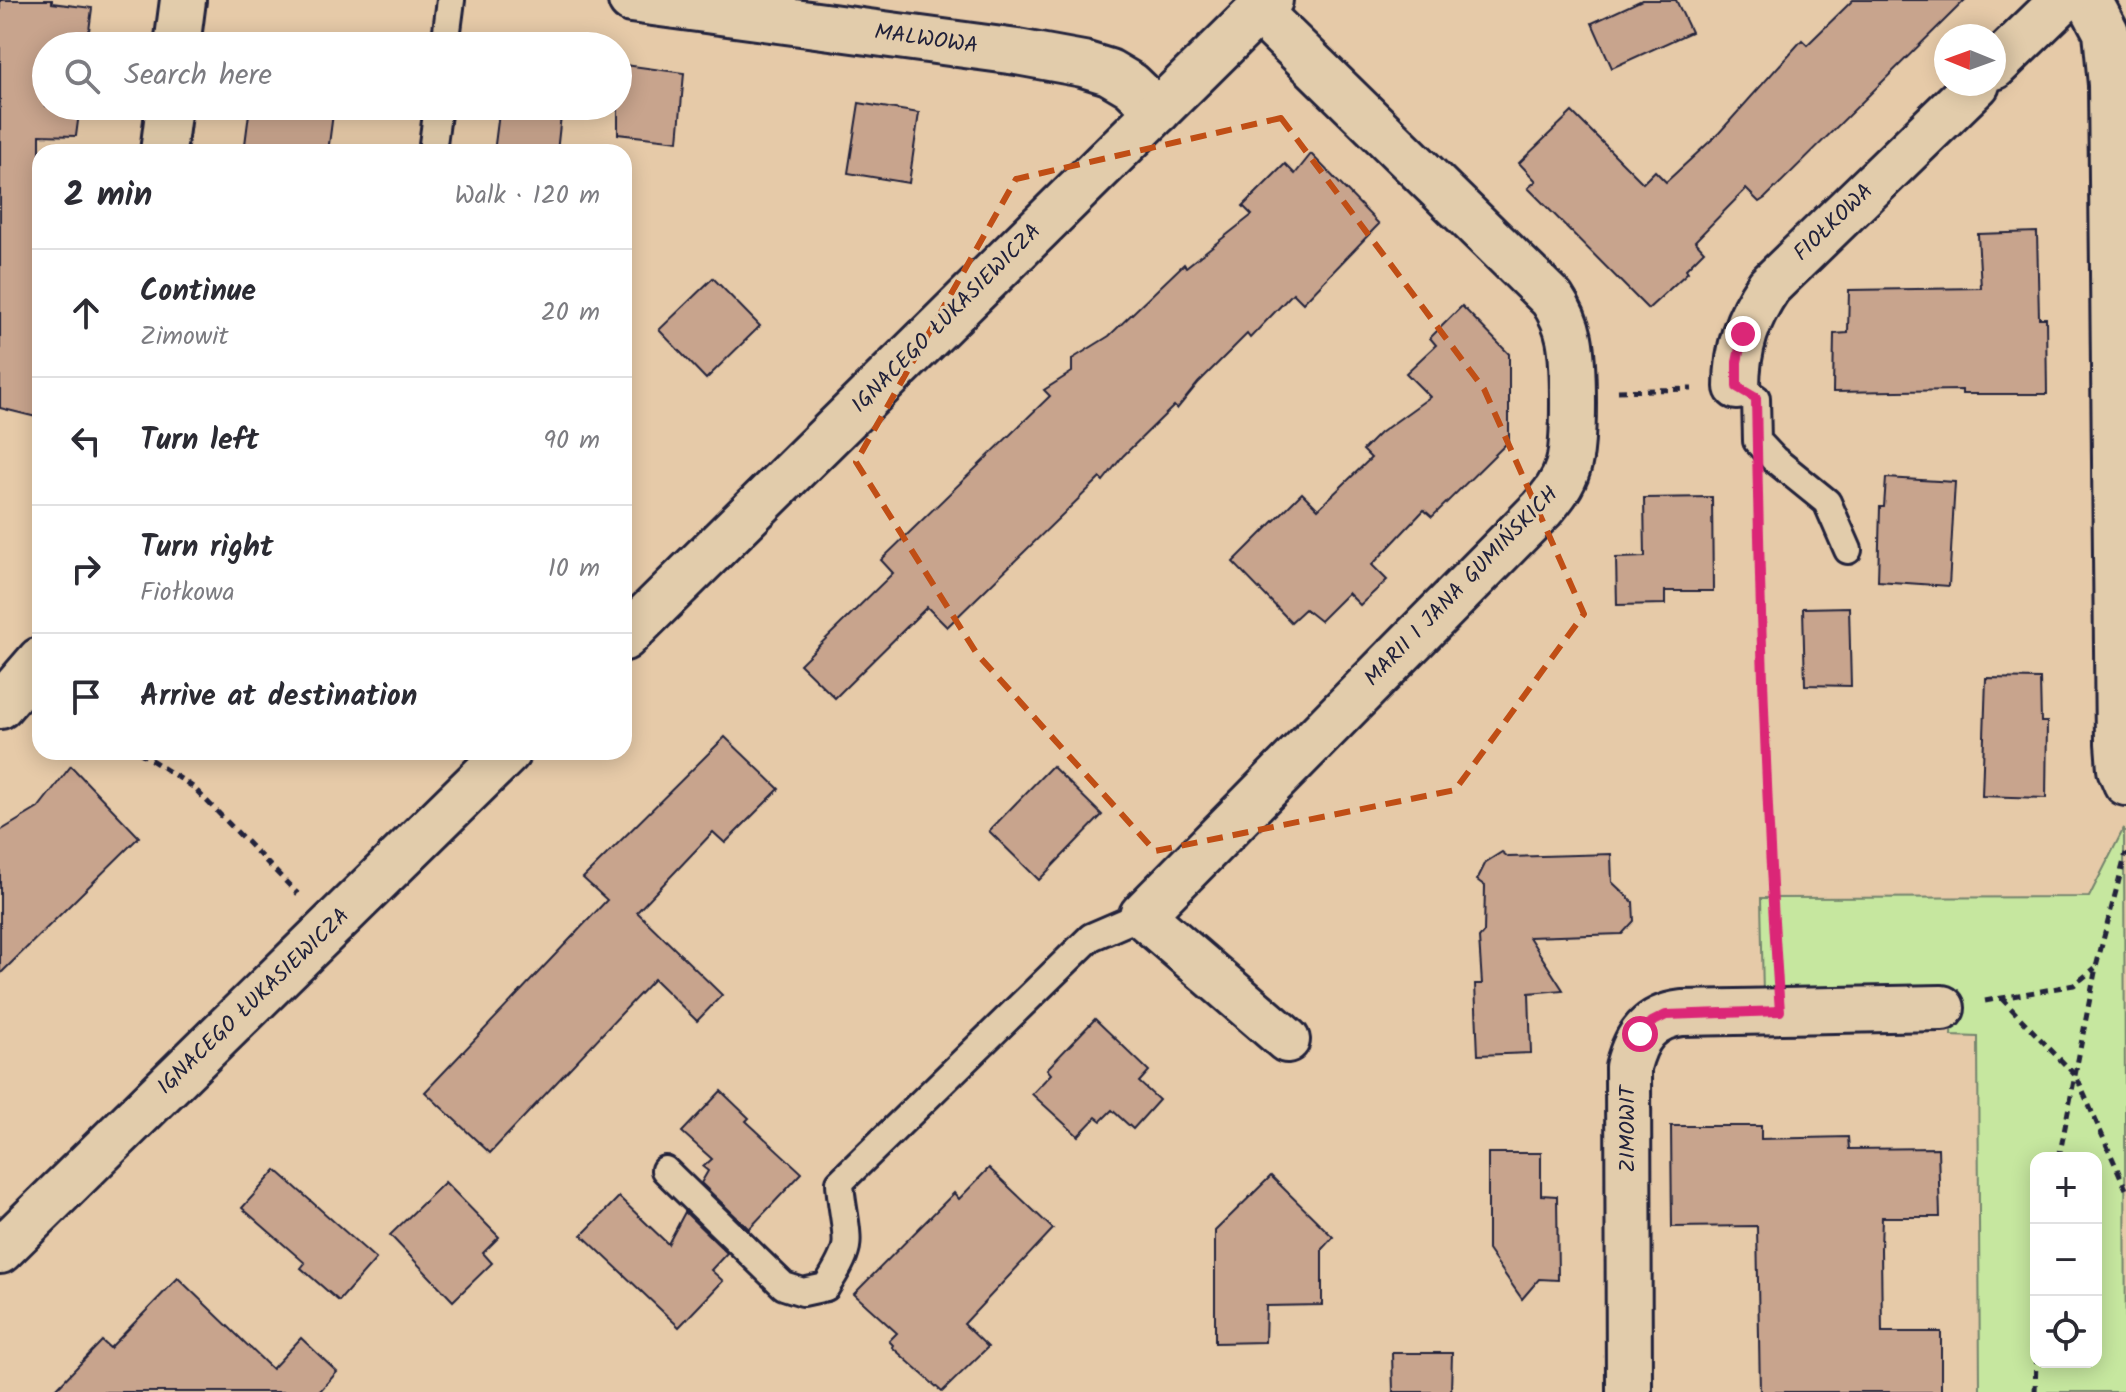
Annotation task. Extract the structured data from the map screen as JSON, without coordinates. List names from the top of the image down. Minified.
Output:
{"streets":{"street":["MALWOWA","FIOŁKOWA","IGNACEGO ŁUKASIEWICZA","MARII I JANA GUMIŃSKICH","ZIMOWIT"]},"crossings":[["MALWOWA","IGNACEGO ŁUKASIEWICZA"],["IGNACEGO ŁUKASIEWICZA","MARII I JANA GUMIŃSKICH"]],"north":"left","page":{"search":"Search here","heading":["2 min","Walk · 120 m"],"list":[["Continue","Zimowit","20 m"],["Turn left","90 m"],["Turn right","Fiołkowa","10 m"],"Arrive at destination"],"map_buttons":["+","−"]}}
